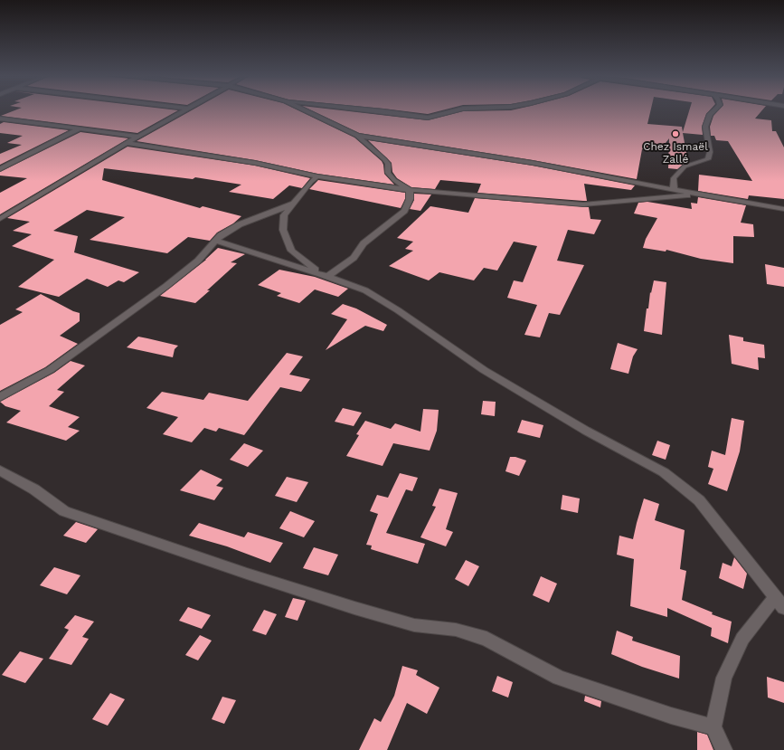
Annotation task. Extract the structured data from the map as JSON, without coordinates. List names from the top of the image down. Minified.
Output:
{"places":["Chez Ismaël Zallé"]}
